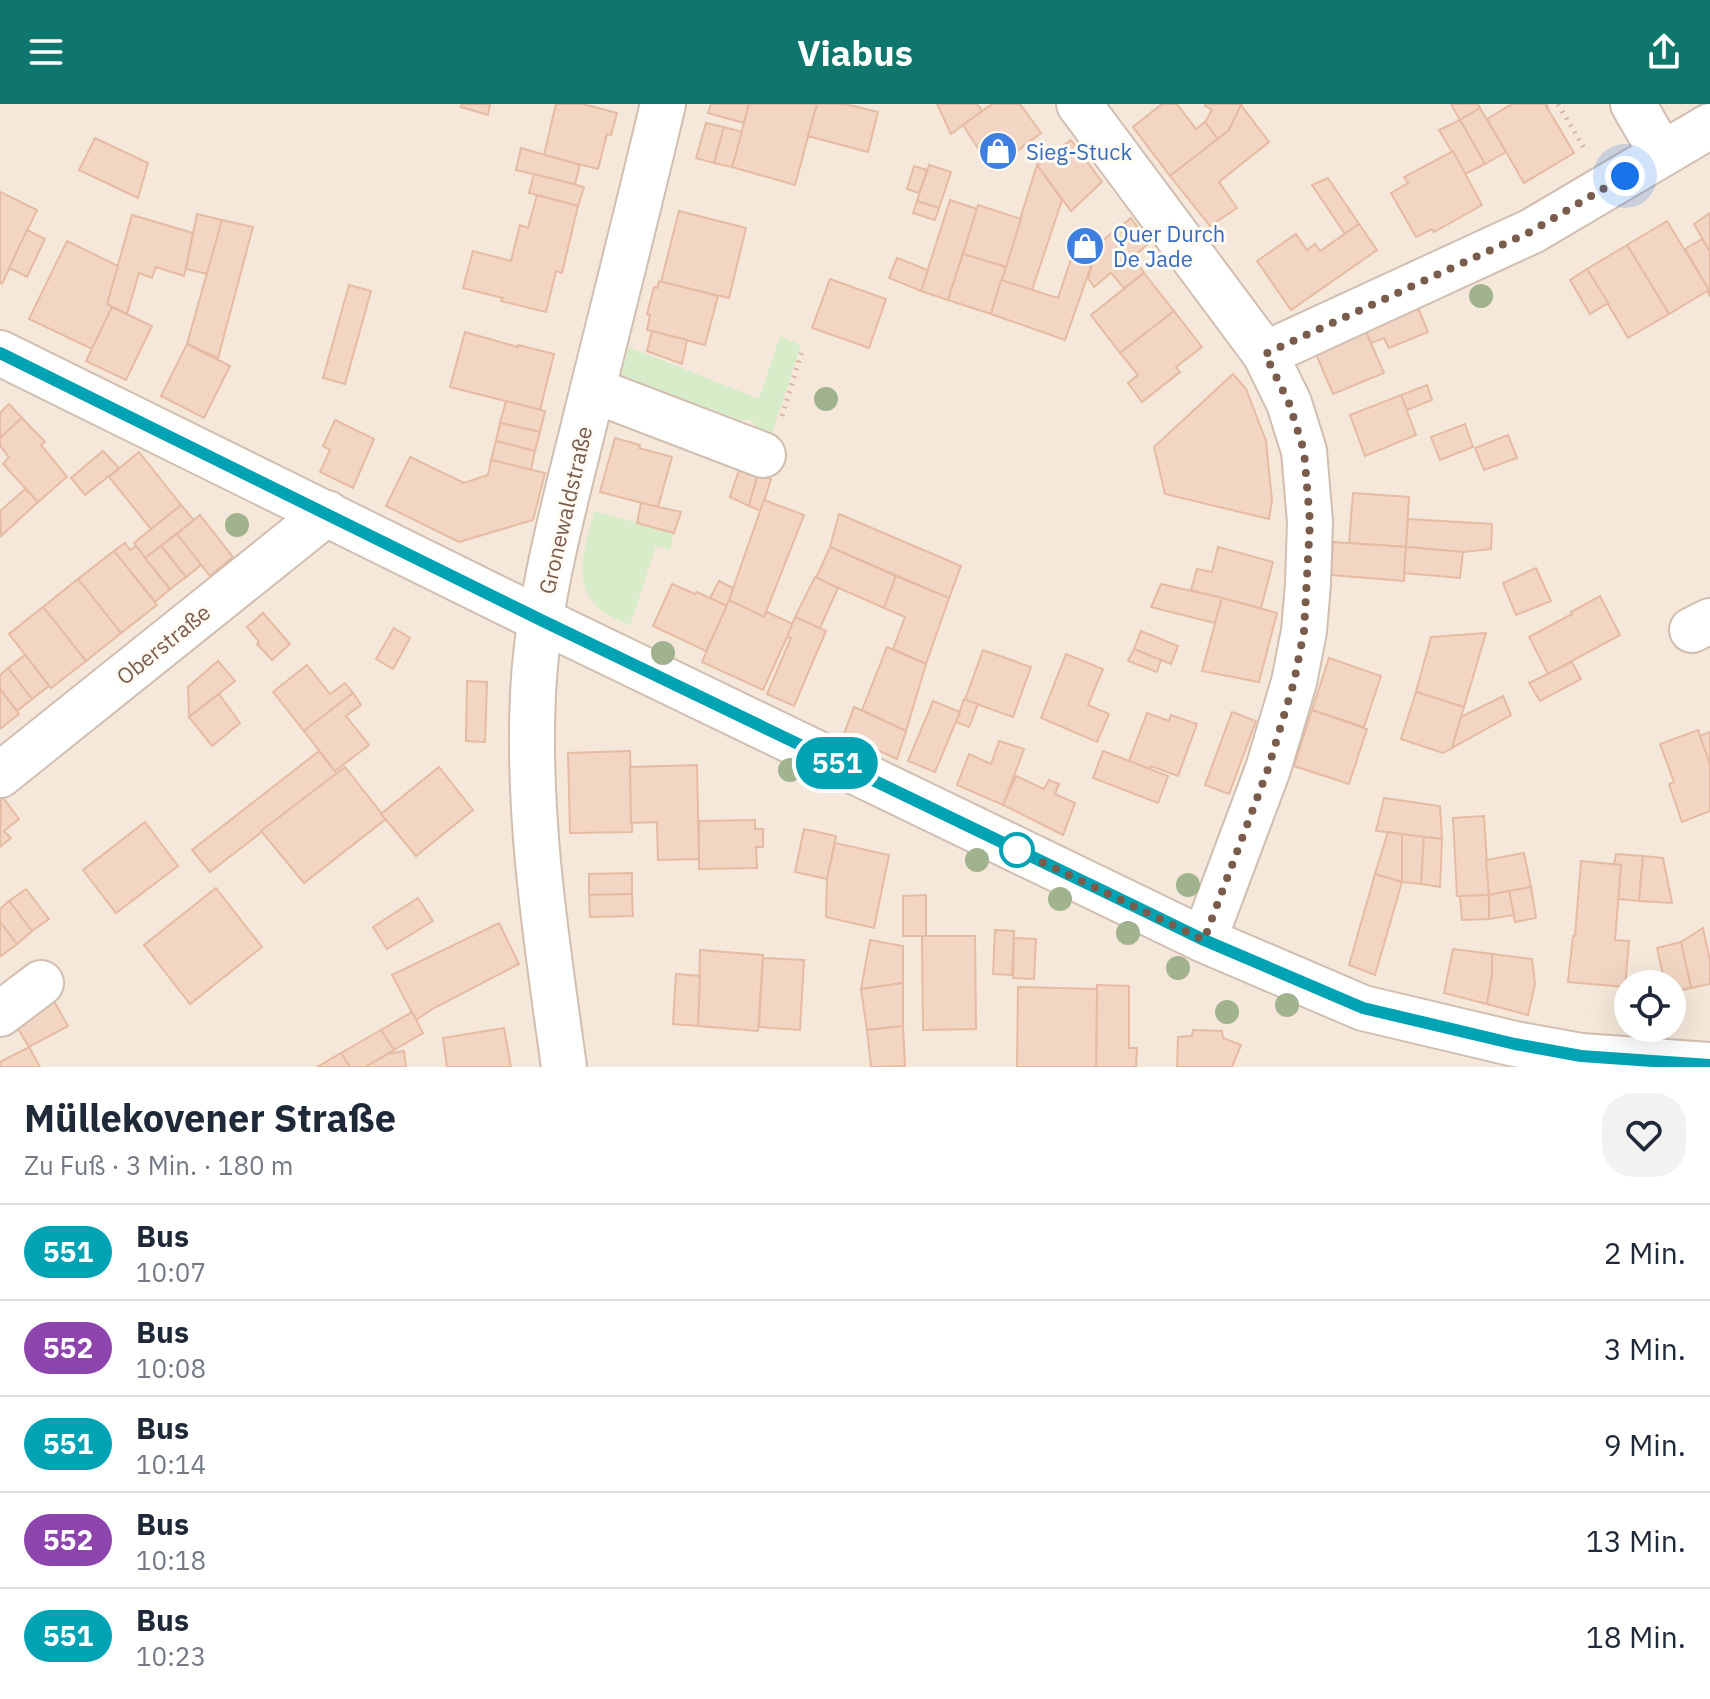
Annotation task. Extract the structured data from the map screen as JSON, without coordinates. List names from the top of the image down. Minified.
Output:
{"streets":{"street":["Gronewaldstraße","Oberstraße"]},"places":{"shop":["Sieg-Stuck","Quer Durch De Jade"]},"lines":["bus line 551"],"page":{"header":"Viabus","on_map":"551","heading":["Müllekovener Straße","Zu Fuß · 3 Min. · 180 m"],"list":[{"mark":"551","name":"Bus","note":"10:07","value":"2 Min."},{"mark":"552","name":"Bus","note":"10:08","value":"3 Min."},{"mark":"551","name":"Bus","note":"10:14","value":"9 Min."},{"mark":"552","name":"Bus","note":"10:18","value":"13 Min."},{"mark":"551","name":"Bus","note":"10:23","value":"18 Min."}]}}
